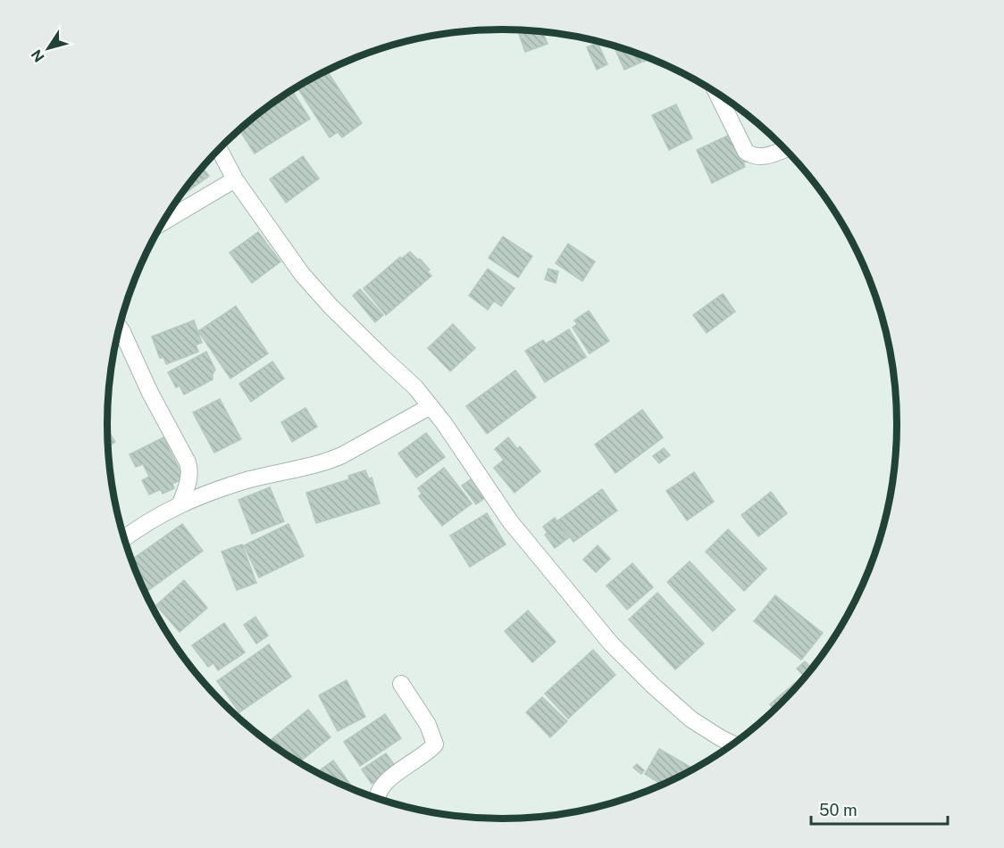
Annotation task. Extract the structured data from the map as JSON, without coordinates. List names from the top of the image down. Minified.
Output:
{"scale_bar":"50 m","north":"bottom left"}
